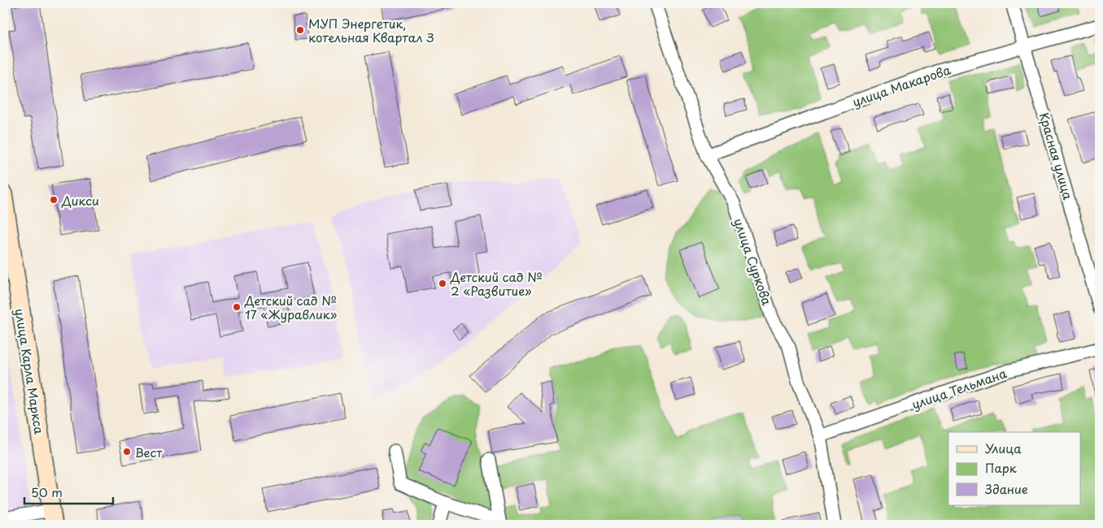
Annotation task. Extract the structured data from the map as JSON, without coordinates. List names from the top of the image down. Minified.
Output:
{"streets":{"street":["улица Макарова","Красная улица","улица Суркова","улица Карла Маркса","улица Тельмана"]},"crossings":[["улица Макарова","Красная улица"],["улица Макарова","улица Суркова"],["улица Суркова","улица Тельмана"]],"places":["МУП Энергетик, котельная Квартал З","Дикси","Детский сад № 2 «Развитие»","Детский сад № 17 «Журавлик»","Вест"],"legend":["Улица","Парк","Здание"],"scale_bar":"50 m"}
